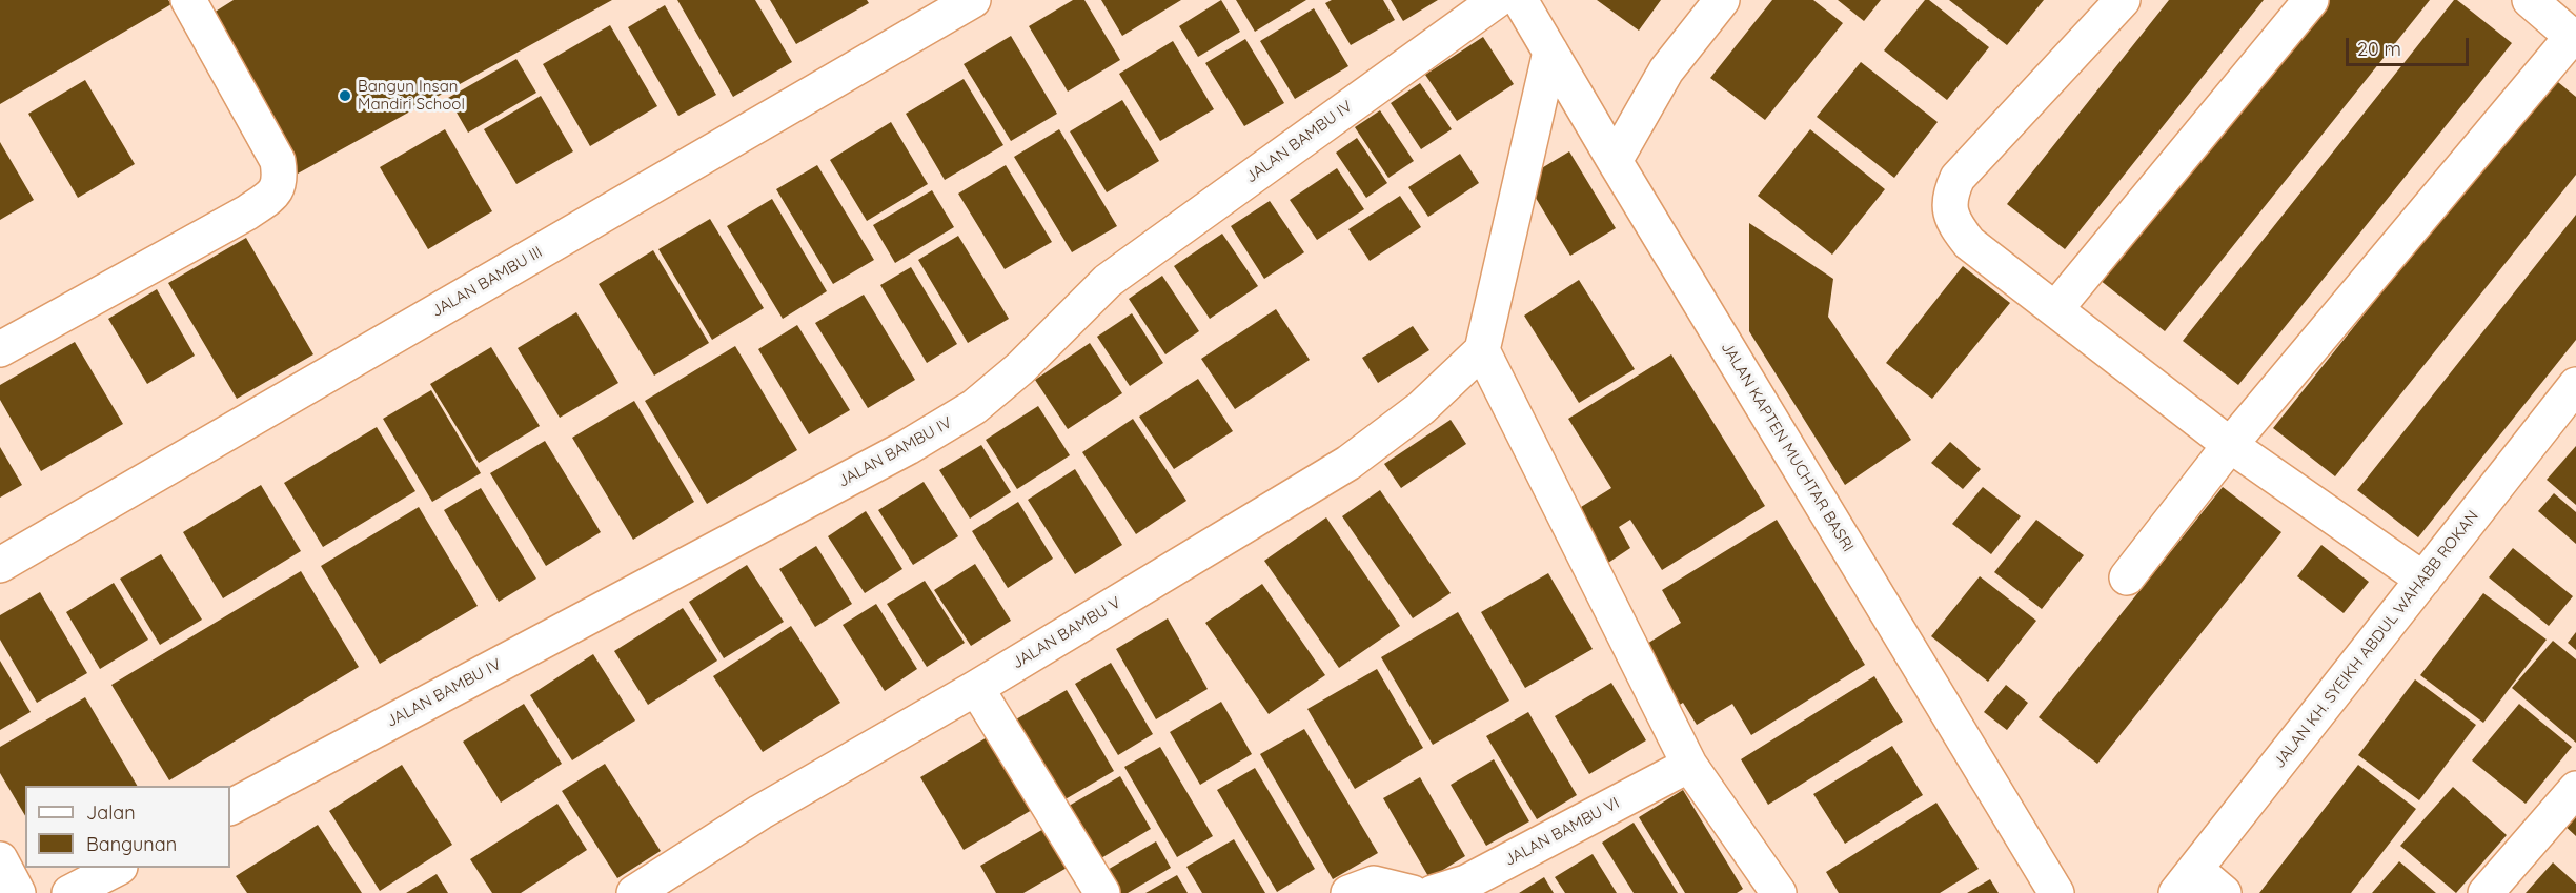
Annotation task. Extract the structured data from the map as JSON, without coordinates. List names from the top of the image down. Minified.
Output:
{"streets":{"street":["JALAN BAMBU IV","JALAN BAMBU III","JALAN KAPTEN MUCHTAR BASRI","JALAN BAMBU V","JALAN KH. SYEIKH ABDUL WAHABB ROKAN","JALAN BAMBU VI"]},"places":["Bangun Insan Mandiri School"],"legend":["Jalan","Bangunan"],"scale_bar":"20 m"}
